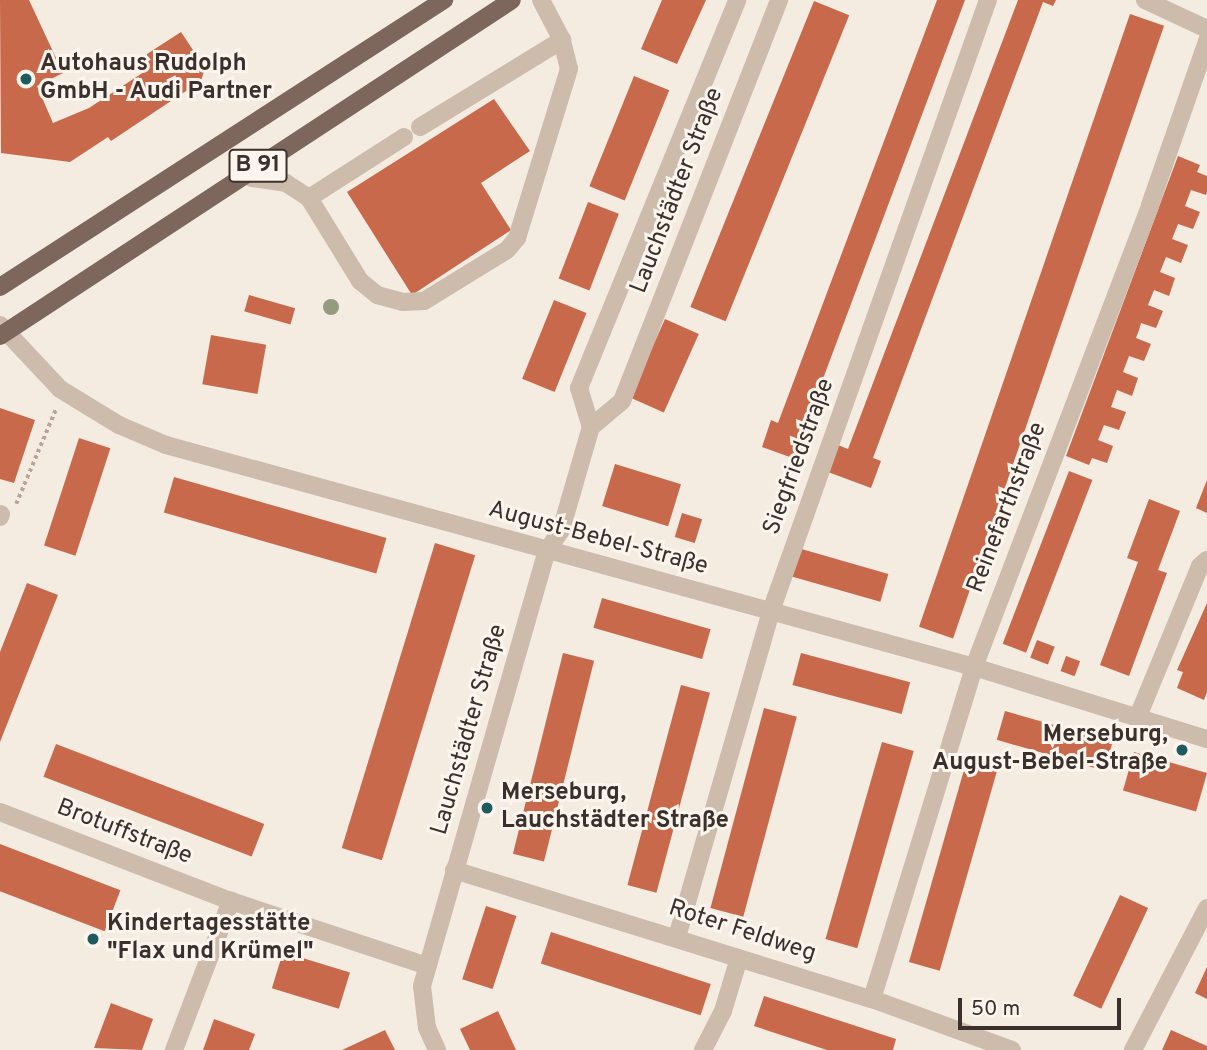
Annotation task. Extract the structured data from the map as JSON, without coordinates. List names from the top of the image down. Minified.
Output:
{"streets":{"main road":["B 91"],"street":["Lauchstädter Straße","Siegfriedstraße","Reinefarthstraße","August-Bebel-Straße","Brotuffstraße","Roter Feldweg"]},"crossings":[["B 91","August-Bebel-Straße"],["Lauchstädter Straße","August-Bebel-Straße"],["Lauchstädter Straße","Brotuffstraße"],["Lauchstädter Straße","Roter Feldweg"],["Siegfriedstraße","August-Bebel-Straße"],["Siegfriedstraße","Roter Feldweg"],["Reinefarthstraße","August-Bebel-Straße"],["Reinefarthstraße","Roter Feldweg"]],"places":["Autohaus Rudolph GmbH - Audi Partner","Merseburg, August-Bebel-Straße","Merseburg, Lauchstädter Straße","Kindertagesstätte \"Flax und Krümel\""],"scale_bar":"50 m"}
